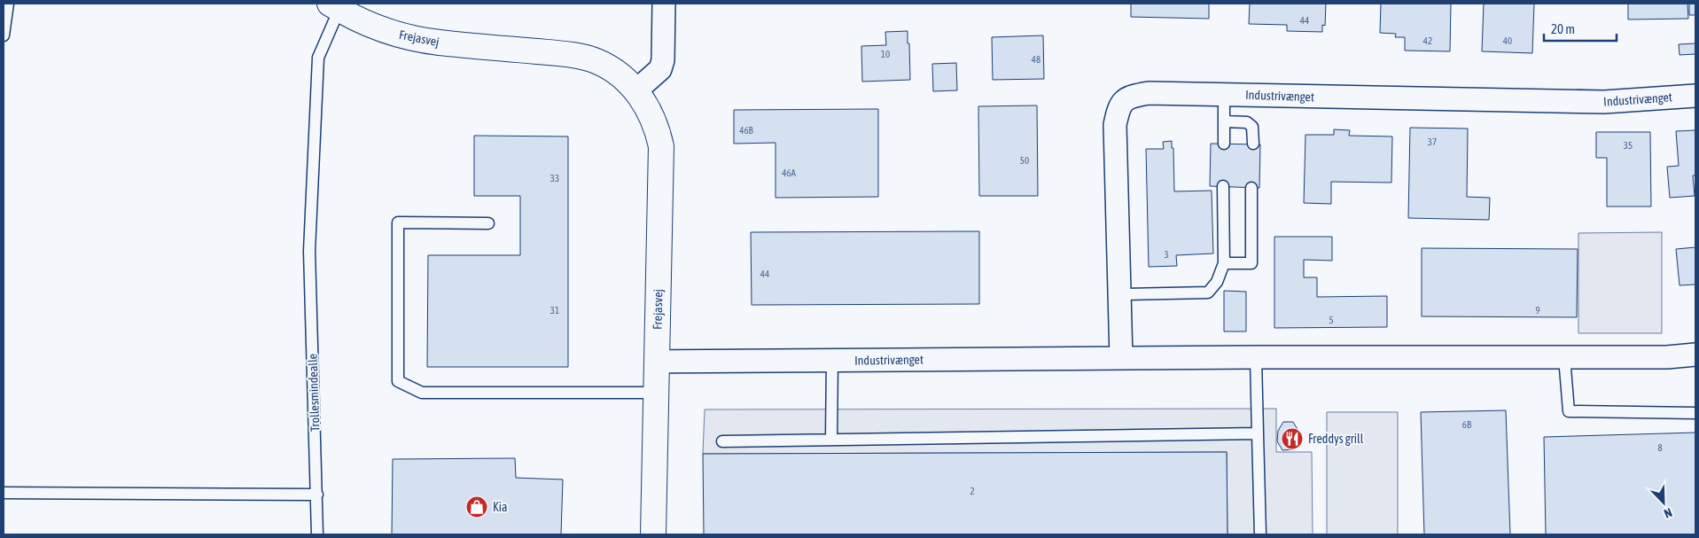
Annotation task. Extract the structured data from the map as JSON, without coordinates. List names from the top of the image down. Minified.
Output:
{"streets":{"street":["Frejasvej","Industrivænget"],"lane":["Trollesmindealle"]},"crossings":[["Frejasvej","Industrivænget"],["Frejasvej","Trollesmindealle"]],"places":{"restaurant":["Freddys grill"],"shop":["Kia"]},"house_numbers":["44","42","40","10","48","46B","37","35","50","46A","33","3","44","31","9","5","6B","8","2"],"scale_bar":"20 m","north":"bottom right"}
